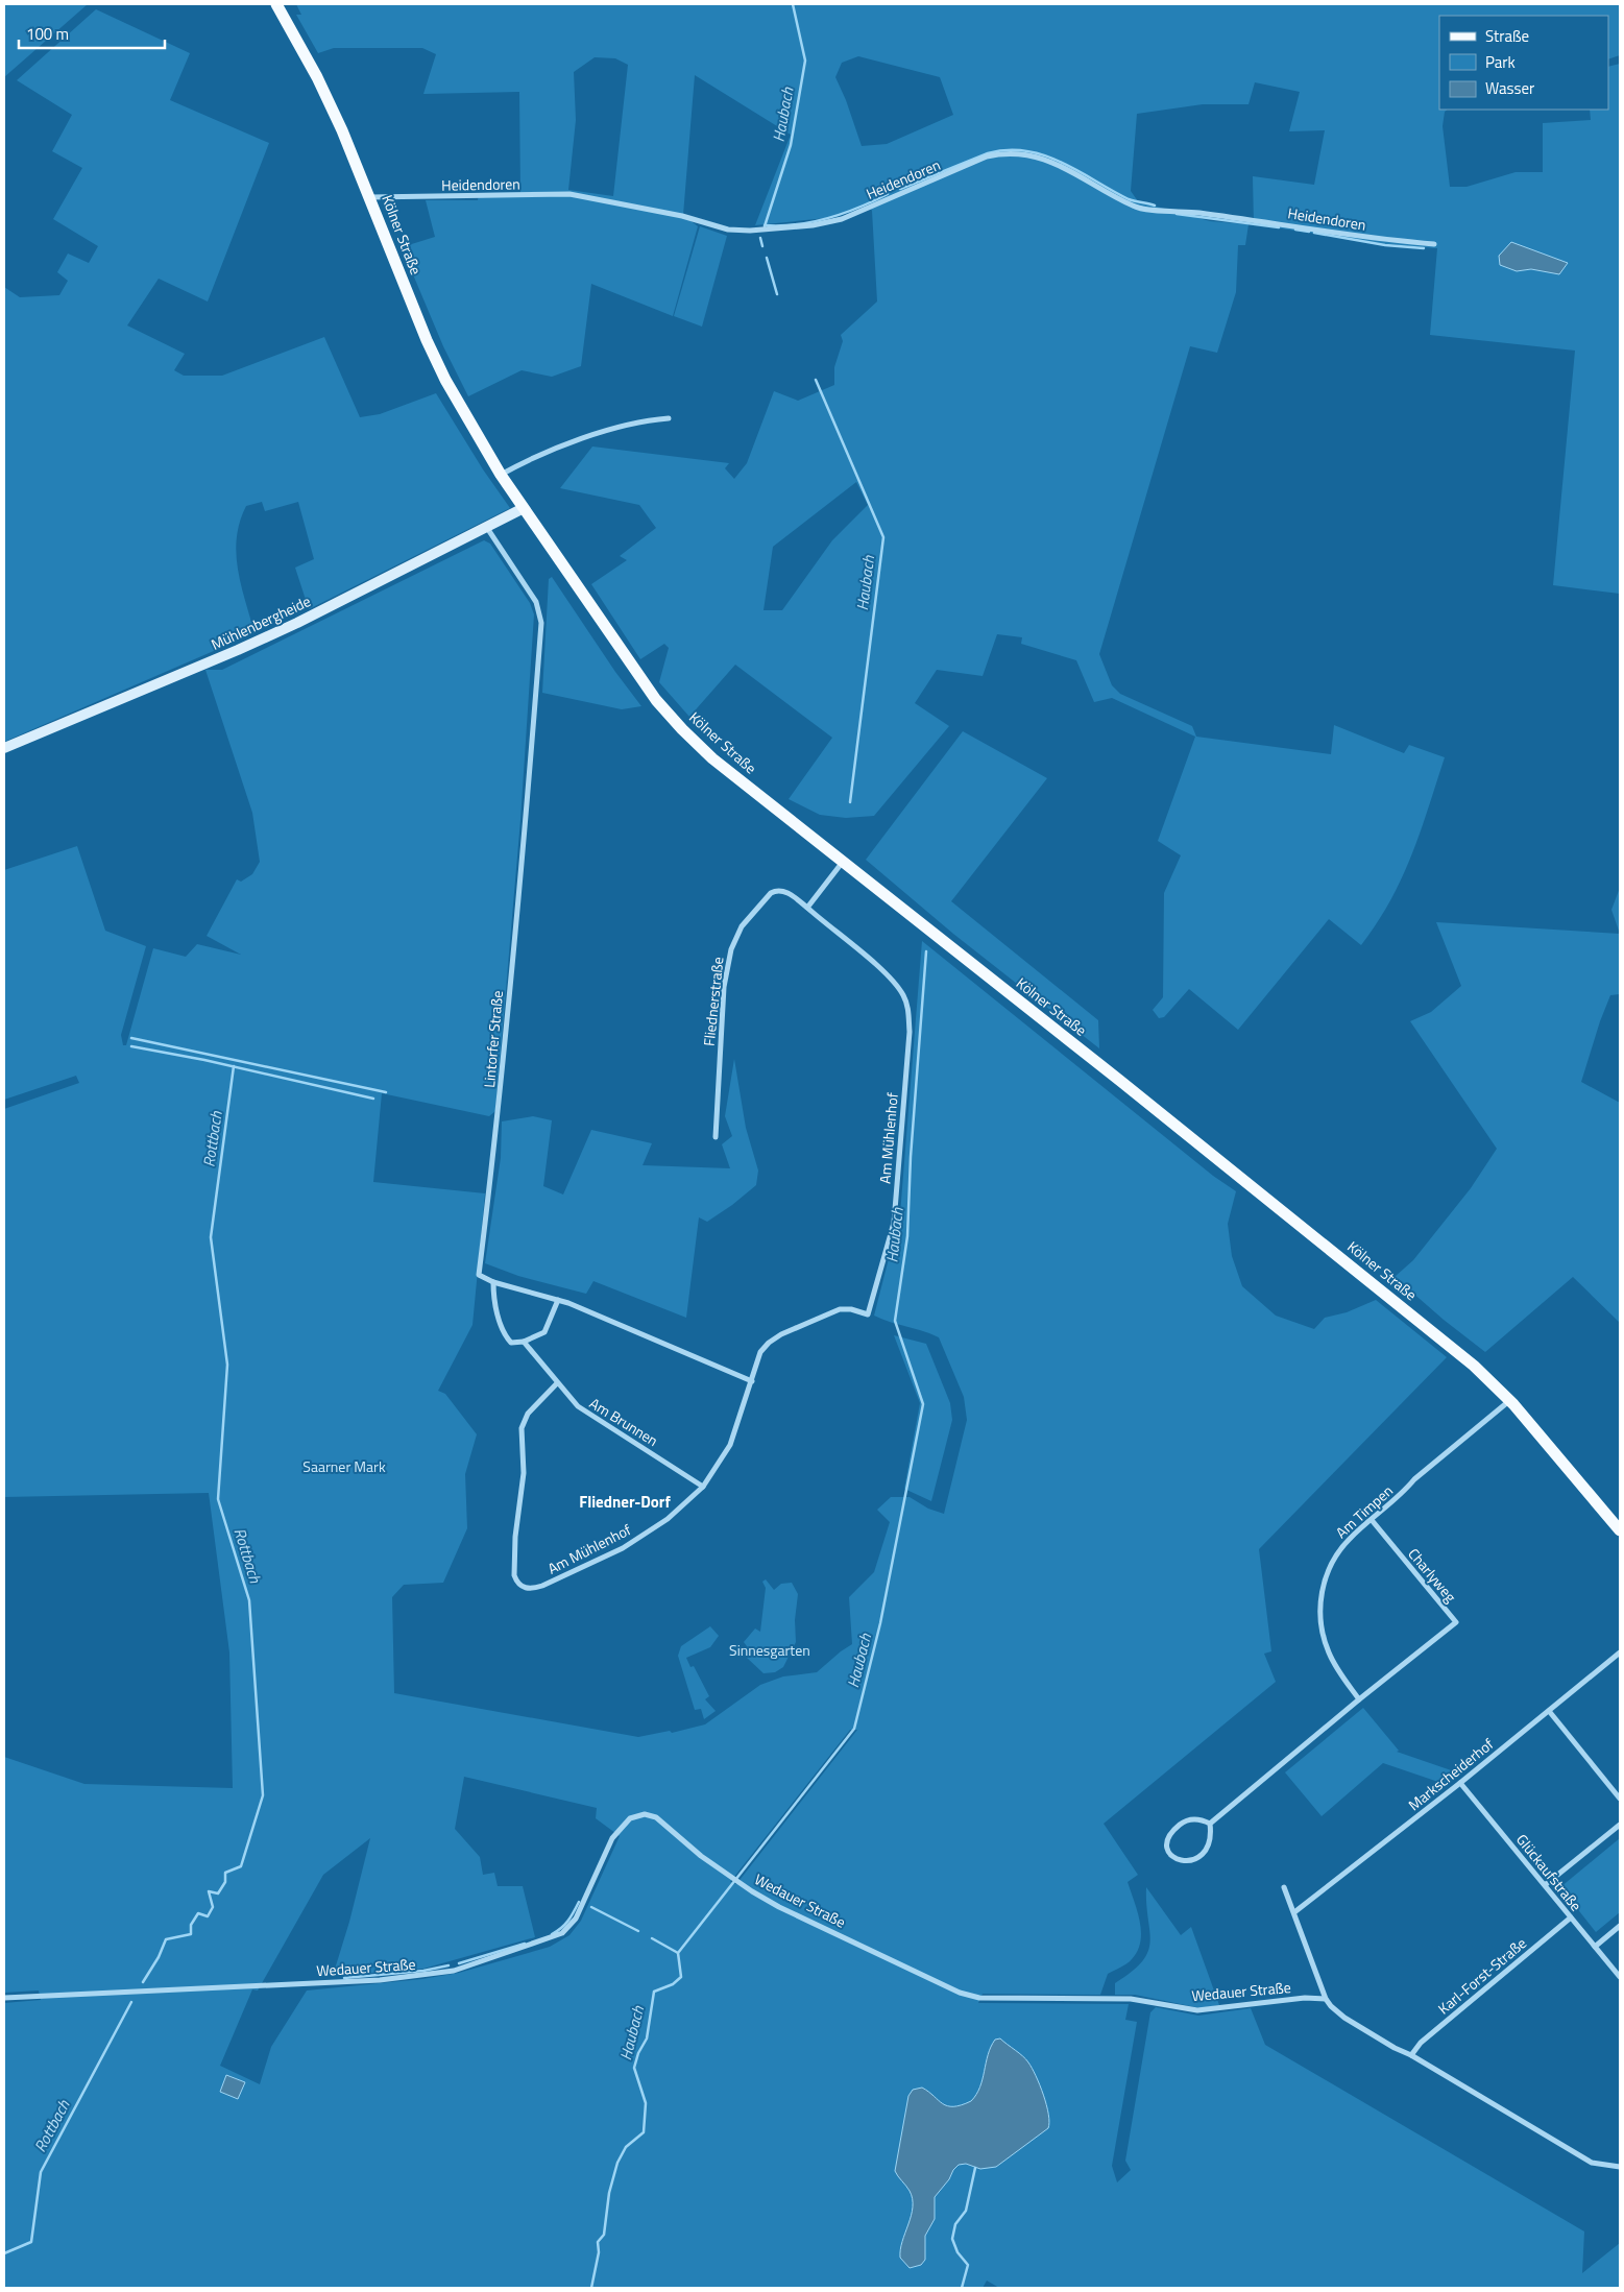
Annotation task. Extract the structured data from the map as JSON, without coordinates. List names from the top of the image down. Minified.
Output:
{"streets":{"main road":["Kölner Straße"],"street":["Heidendoren","Mühlenbergheide","Fliednerstraße","Lintorfer Straße","Am Mühlenhof","Am Brunnen","Am Timpen","Charlyweg","Markscheiderhof","Glückaufstraße","Wedauer Straße","Karl-Forst-Straße"]},"crossings":[["Heidendoren","Kölner Straße"],["Kölner Straße","Mühlenbergheide"],["Kölner Straße","Am Timpen"],["Mühlenbergheide","Lintorfer Straße"],["Fliednerstraße","Am Mühlenhof"],["Lintorfer Straße","Am Brunnen"],["Am Mühlenhof","Am Brunnen"],["Am Timpen","Charlyweg"],["Markscheiderhof","Glückaufstraße"],["Glückaufstraße","Karl-Forst-Straße"]],"districts":["Fliedner-Dorf"],"water":["Haubach","Rottbach"],"parks":["Saarner Mark","Sinnesgarten"],"legend":["Straße","Park","Wasser"],"scale_bar":"100 m"}
